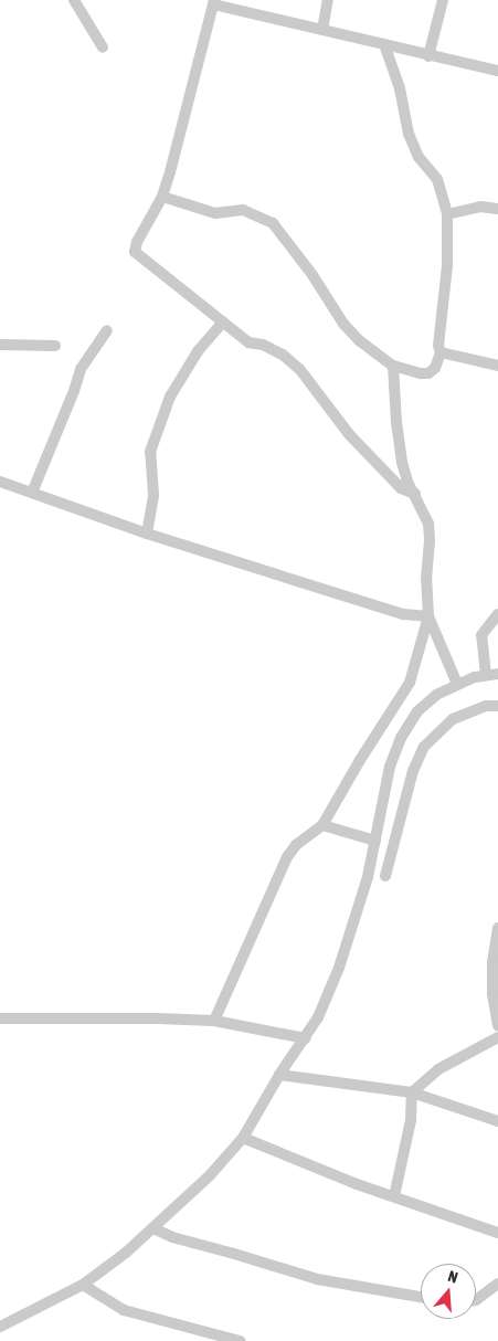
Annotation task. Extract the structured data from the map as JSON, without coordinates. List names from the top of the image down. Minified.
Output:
{"north":"top"}
